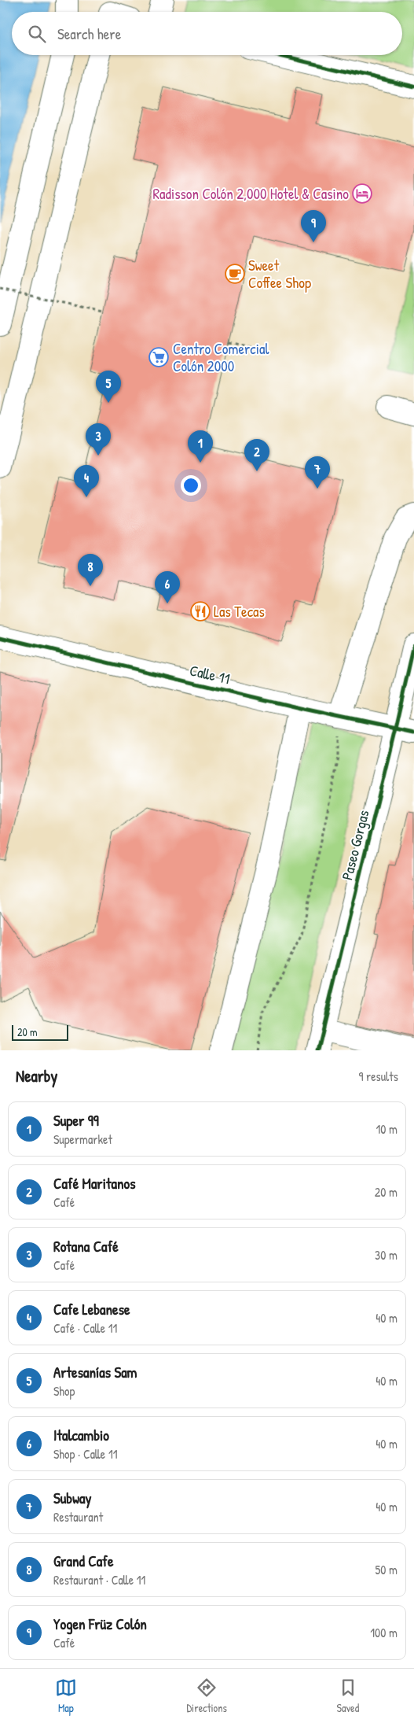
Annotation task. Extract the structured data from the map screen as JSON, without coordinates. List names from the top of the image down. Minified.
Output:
{"streets":{"street":["Calle 11","Paseo Gorgas"]},"crossings":[["Calle 11","Paseo Gorgas"]],"places":{"hotel":["Radisson Colón 2,000 Hotel & Casino"],"cafe":["Sweet Coffee Shop"],"supermarket":["Centro Comercial Colón 2000"],"restaurant":["Las Tecas"]},"scale_bar":"20 m","page":{"search":"Search here","pins":["9","5","3","1","2","7","4","8","6"],"scale":"20 m","heading":["Nearby","9 results"],"list":[{"mark":"1","name":"Super 99","note":"Supermarket","value":"10 m"},{"mark":"2","name":"Café Maritanos","note":"Café","value":"20 m"},{"mark":"3","name":"Rotana Café","note":"Café","value":"30 m"},{"mark":"4","name":"Cafe Lebanese","note":"Café · Calle 11","value":"40 m"},{"mark":"5","name":"Artesanías Sam","note":"Shop","value":"40 m"},{"mark":"6","name":"Italcambio","note":"Shop · Calle 11","value":"40 m"},{"mark":"7","name":"Subway","note":"Restaurant","value":"40 m"},{"mark":"8","name":"Grand Cafe","note":"Restaurant · Calle 11","value":"50 m"},{"mark":"9","name":"Yogen Früz Colón","note":"Café","value":"100 m"}],"nav":["Map","Directions","Saved"]}}
